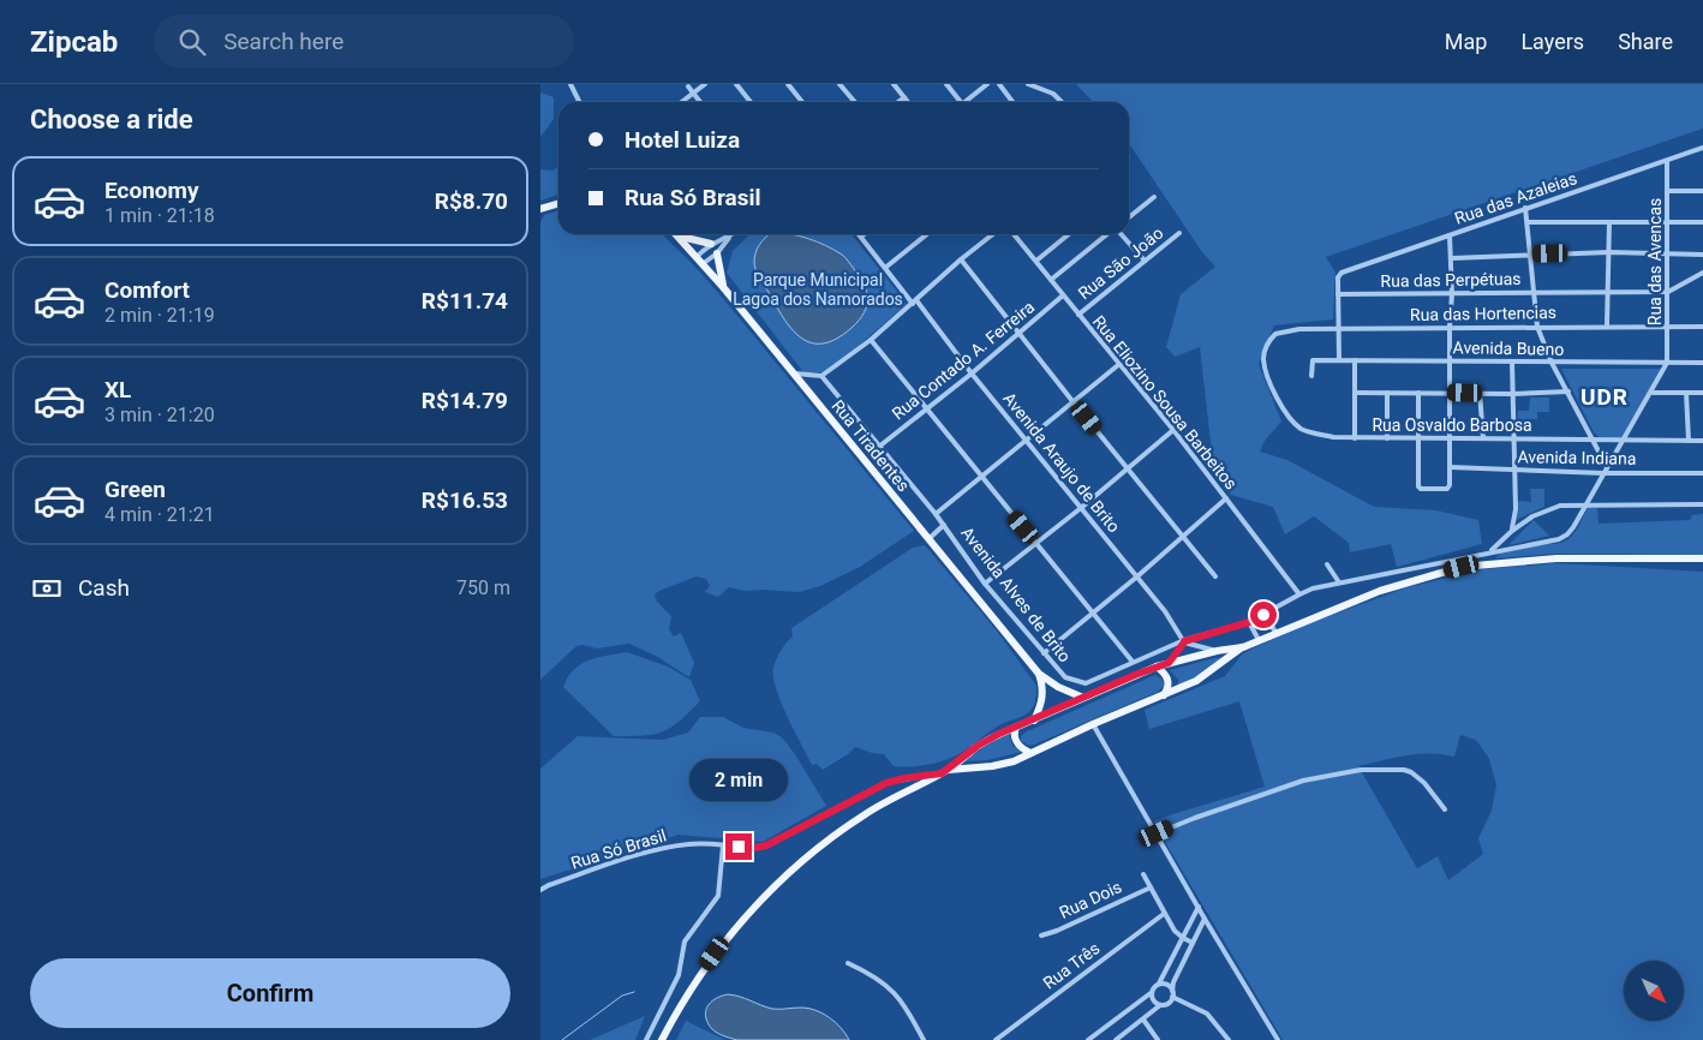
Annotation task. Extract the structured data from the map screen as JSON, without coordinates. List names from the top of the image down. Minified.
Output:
{"streets":{"main road":["Rua Tiradentes"],"street":["Rua das Azaleias","Rua das Avencas","Rua São João","Rua das Perpétuas","Rua das Hortencias","Avenida Bueno","Rua Contado A. Ferreira","Rua Eliozino Sousa Barbeitos","Rua Osvaldo Barbosa","Avenida Indiana","Avenida Araujo de Brito","Avenida Alves de Brito","Rua Só Brasil","Rua Dois","Rua Três"]},"crossings":[["Rua das Azaleias","Rua das Avencas"],["Rua das Azaleias","Rua das Perpétuas"],["Rua das Avencas","Rua das Perpétuas"],["Rua das Avencas","Rua das Hortencias"],["Rua das Avencas","Avenida Bueno"],["Rua São João","Rua Eliozino Sousa Barbeitos"],["Rua das Hortencias","Rua Osvaldo Barbosa"],["Rua Contado A. Ferreira","Rua Eliozino Sousa Barbeitos"],["Rua Contado A. Ferreira","Avenida Araujo de Brito"],["Rua Contado A. Ferreira","Avenida Alves de Brito"],["Rua Eliozino Sousa Barbeitos","Avenida Alves de Brito"],["Avenida Araujo de Brito","Avenida Alves de Brito"]],"districts":["UDR"],"parks":["Parque Municipal Lagoa dos Namorados"],"north":"bottom right","page":{"header":"Zipcab","search":"Search here","nav":["Map","Layers","Share"],"heading":"Choose a ride","banner":["Hotel Luiza","Rua Só Brasil"],"list":[{"name":"Economy","note":"1 min · 21:18","value":"R$8.70"},{"name":"Comfort","note":"2 min · 21:19","value":"R$11.74"},{"name":"XL","note":"3 min · 21:20","value":"R$14.79"},{"name":"Green","note":"4 min · 21:21","value":"R$16.53"}],"pay":["Cash","750 m"],"bubble":"2 min","buttons":"Confirm"}}
